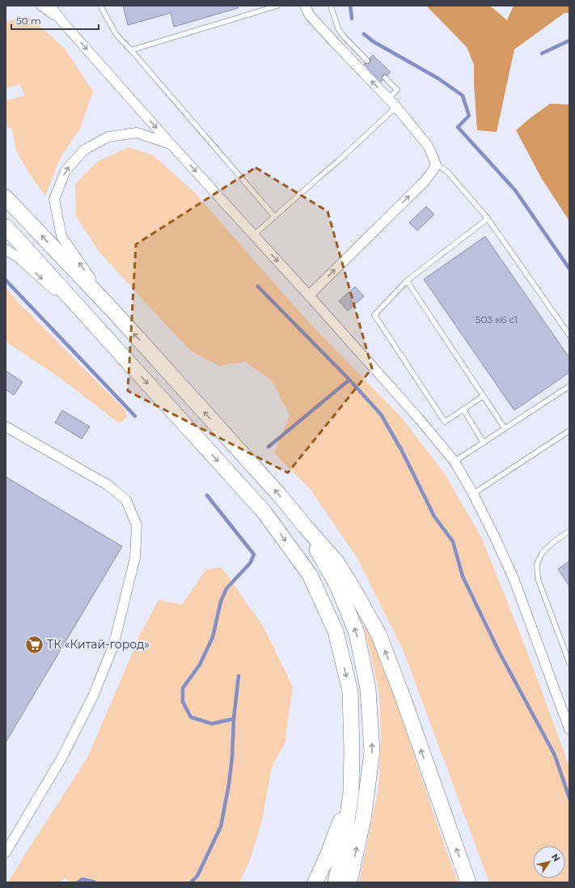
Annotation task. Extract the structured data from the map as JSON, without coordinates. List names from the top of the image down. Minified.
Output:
{"places":{"supermarket":["ТК «Китай-город»"]},"house_numbers":["503 к6 с1"],"scale_bar":"50 m","north":"top right"}
